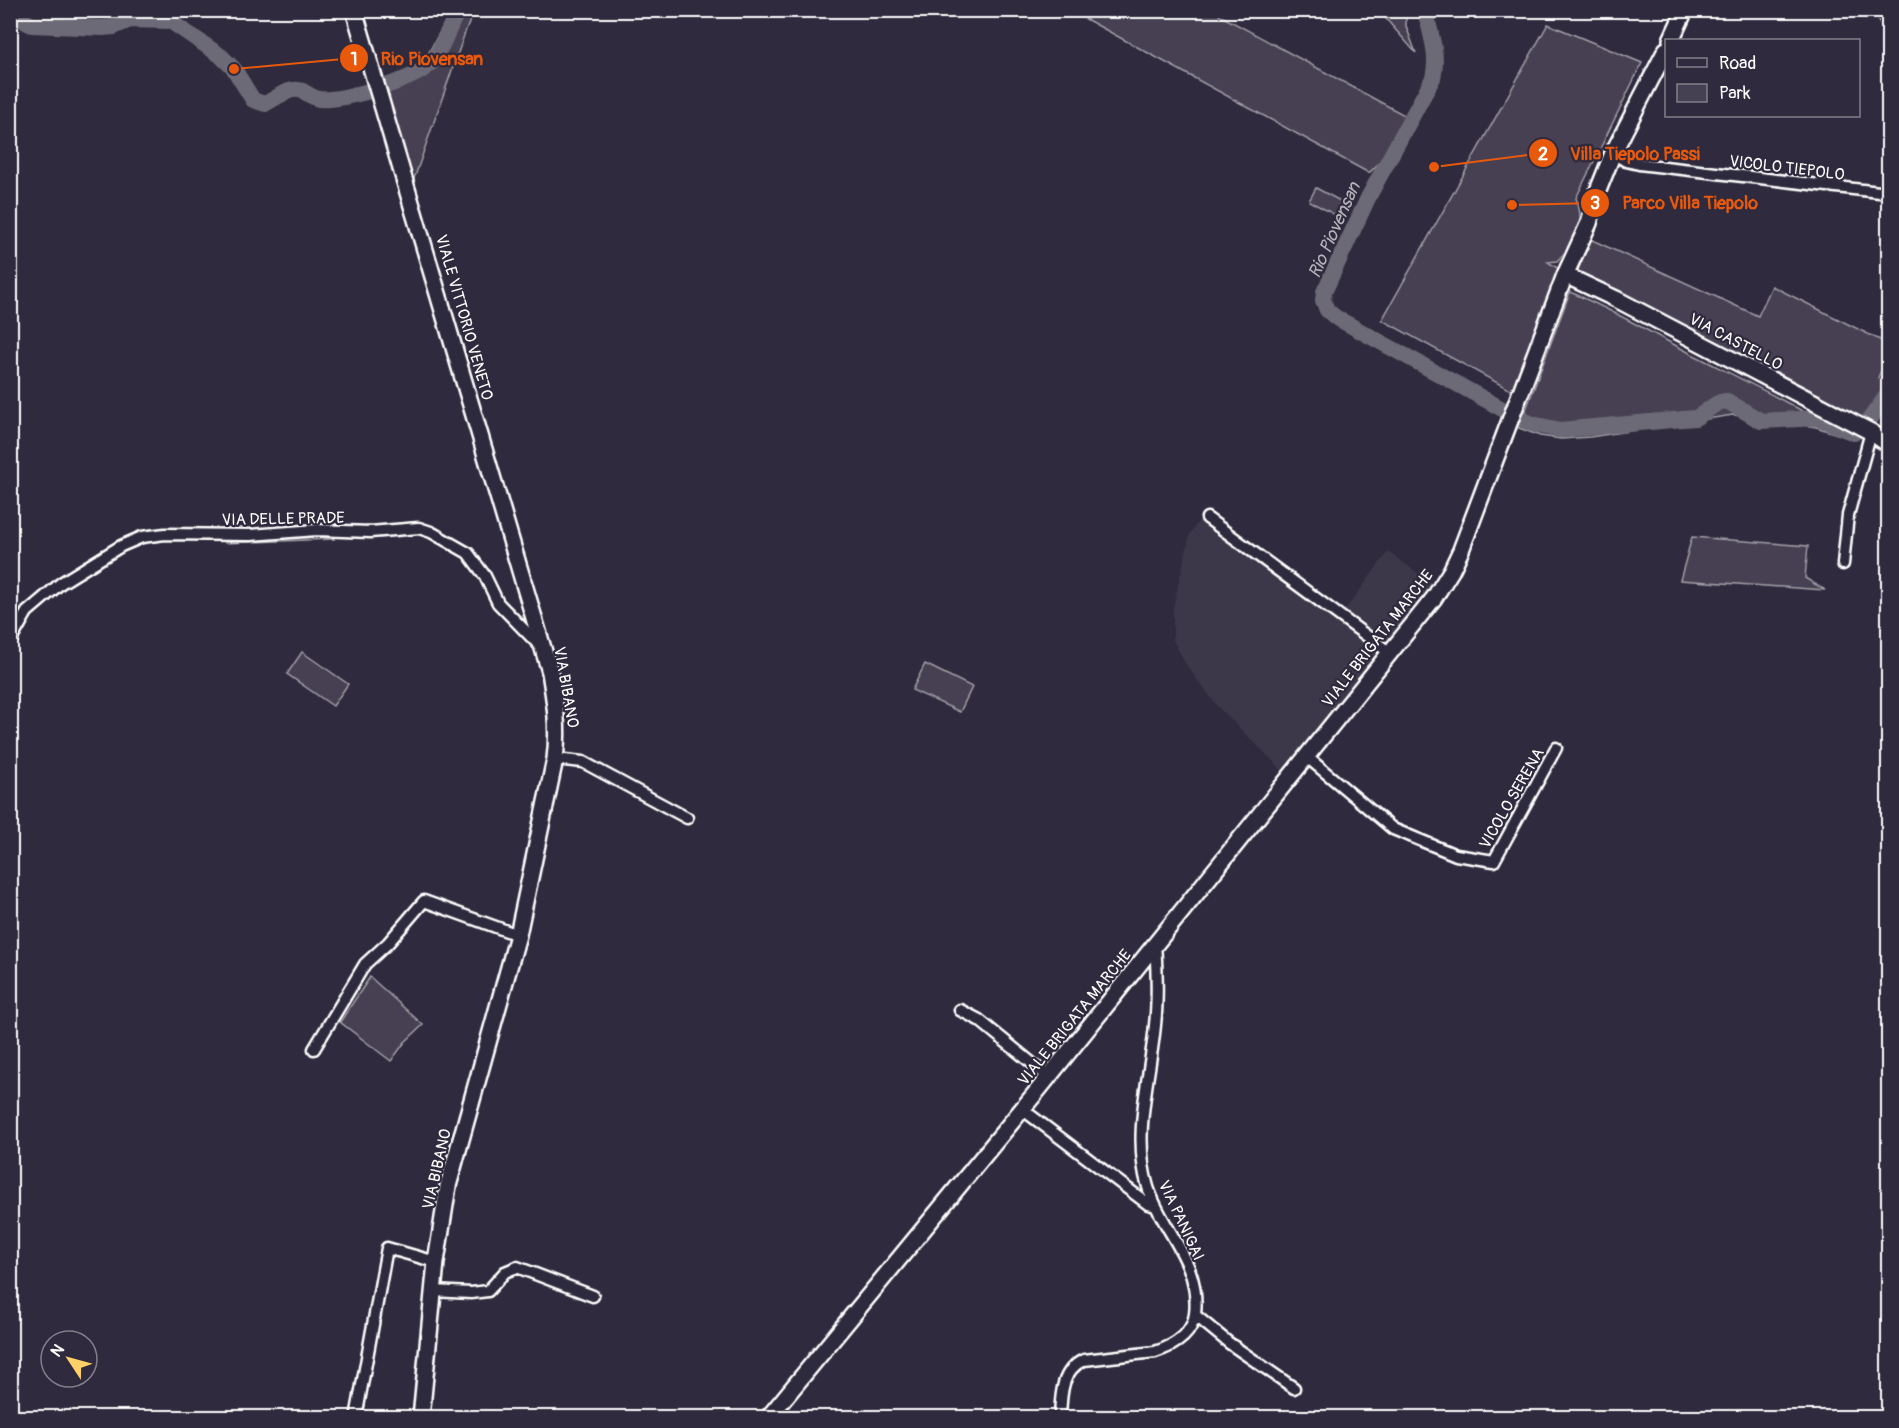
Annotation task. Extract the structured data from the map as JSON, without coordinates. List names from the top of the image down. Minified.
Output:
{"streets":{"street":["VICOLO TIEPOLO","VIALE VITTORIO VENETO","VIA CASTELLO","VIA DELLE PRADE","VIALE BRIGATA MARCHE","VIA BIBANO","VICOLO SERENA","VIA PANIGAI"]},"crossings":[["VICOLO TIEPOLO","VIALE BRIGATA MARCHE"],["VIALE VITTORIO VENETO","VIA BIBANO"],["VIA CASTELLO","VIALE BRIGATA MARCHE"],["VIA DELLE PRADE","VIA BIBANO"],["VIALE BRIGATA MARCHE","VICOLO SERENA"],["VIALE BRIGATA MARCHE","VIA PANIGAI"]],"water":["Rio Piovensan"],"places":["Rio Piovensan","Villa Tiepolo Passi","Parco Villa Tiepolo"],"legend":["Road","Park"],"north":"top left"}
